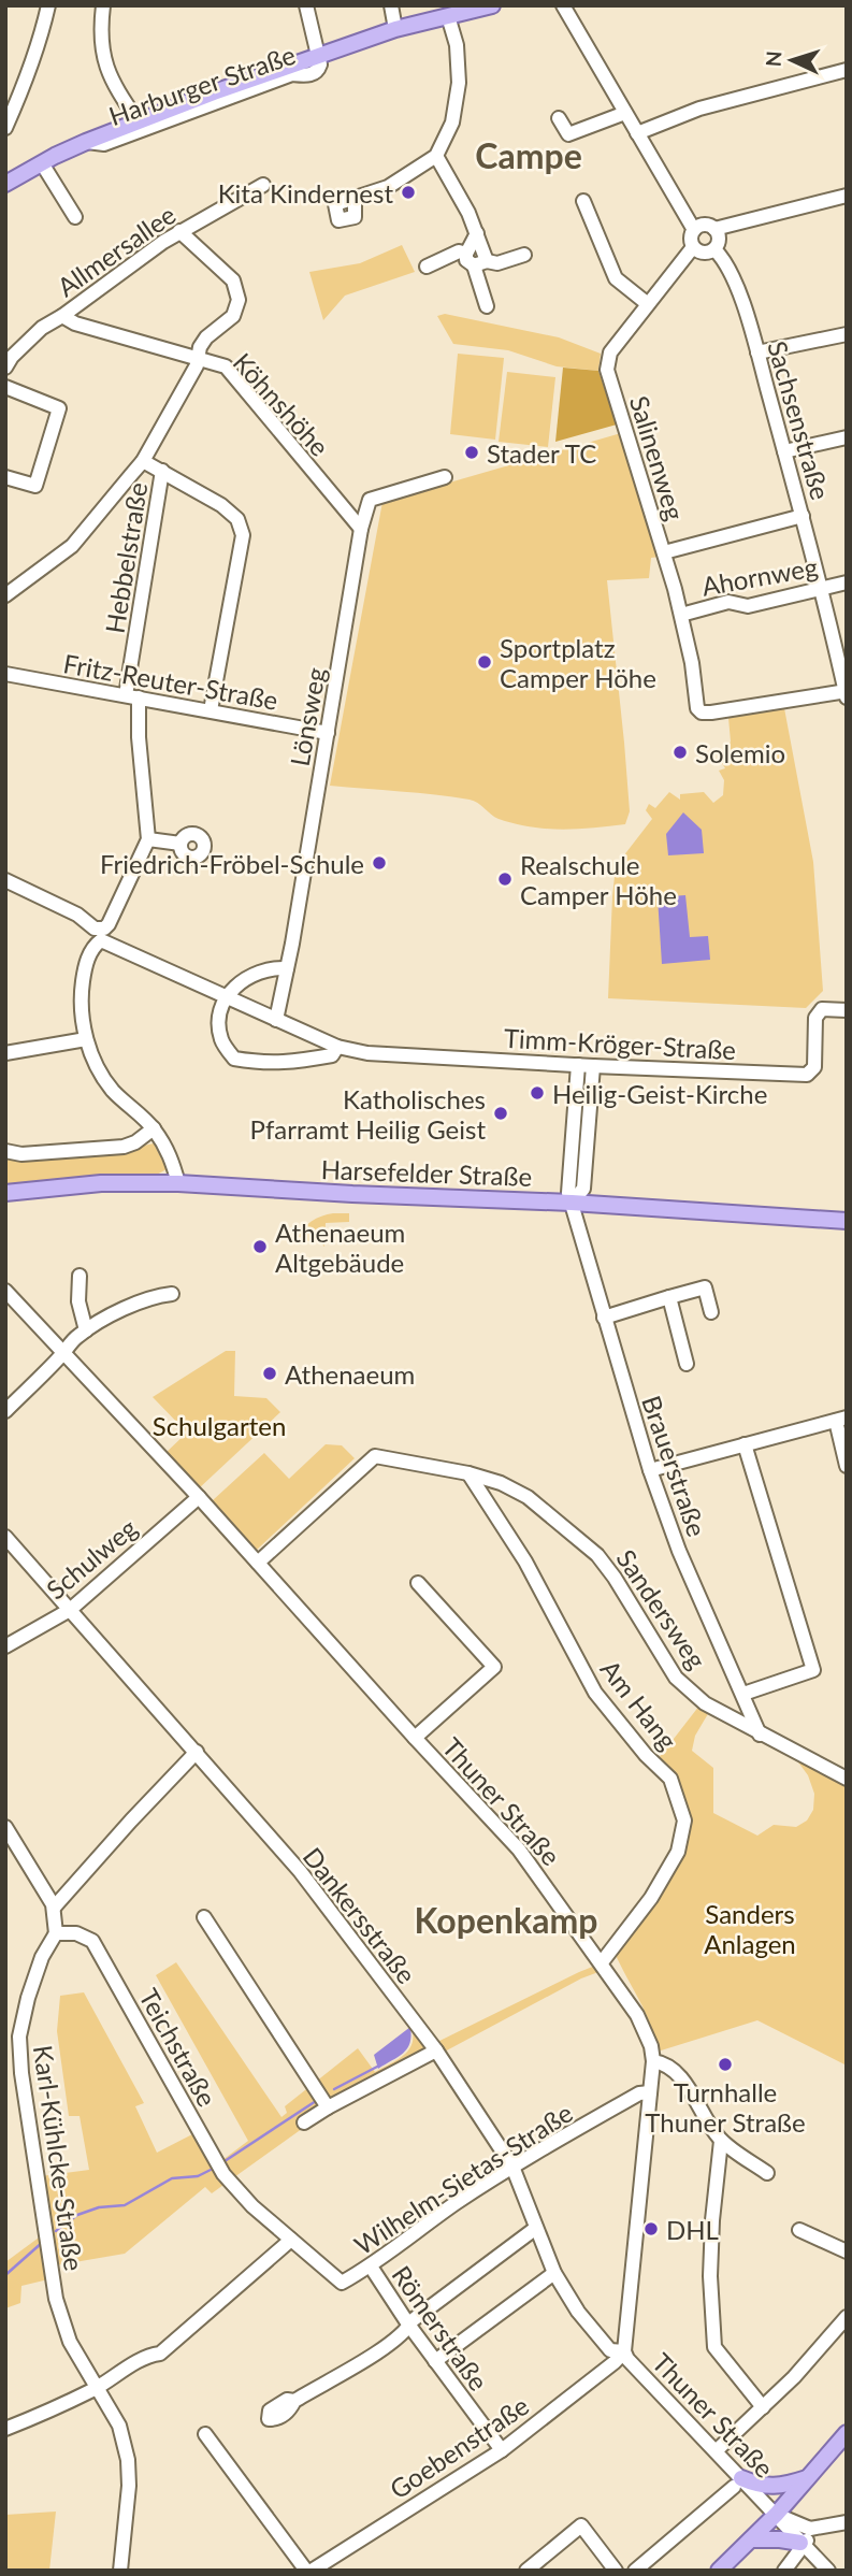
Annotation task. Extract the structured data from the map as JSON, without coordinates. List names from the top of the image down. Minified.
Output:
{"streets":{"main road":["Harburger Straße","Harsefelder Straße"],"street":["Allmersallee","Köhnshöhe","Sachsenstraße","Salinenweg","Hebbelstraße","Ahornweg","Fritz-Reuter-Straße","Lönsweg","Timm-Kröger-Straße","Brauerstraße","Schulweg","Sandersweg","Am Hang","Thuner Straße","Dankersstraße","Teichstraße","Karl-Kühlcke-Straße","Wilhelm-Sietas-Straße","Römerstraße","Goebenstraße"]},"crossings":[["Allmersallee","Köhnshöhe"],["Köhnshöhe","Lönsweg"],["Sachsenstraße","Salinenweg"],["Sachsenstraße","Ahornweg"],["Salinenweg","Ahornweg"],["Hebbelstraße","Fritz-Reuter-Straße"],["Fritz-Reuter-Straße","Lönsweg"],["Lönsweg","Timm-Kröger-Straße"],["Timm-Kröger-Straße","Brauerstraße"],["Harsefelder Straße","Brauerstraße"],["Brauerstraße","Sandersweg"],["Schulweg","Thuner Straße"],["Schulweg","Dankersstraße"],["Sandersweg","Am Hang"],["Sandersweg","Thuner Straße"],["Am Hang","Thuner Straße"],["Thuner Straße","Dankersstraße"],["Thuner Straße","Wilhelm-Sietas-Straße"],["Thuner Straße","Goebenstraße"],["Dankersstraße","Wilhelm-Sietas-Straße"],["Dankersstraße","Goebenstraße"],["Teichstraße","Karl-Kühlcke-Straße"],["Teichstraße","Wilhelm-Sietas-Straße"],["Wilhelm-Sietas-Straße","Römerstraße"],["Römerstraße","Goebenstraße"]],"districts":["Campe","Kopenkamp"],"parks":["Schulgarten","Sanders Anlagen"],"places":["Kita Kindernest","Stader TC","Sportplatz Camper Höhe","Solemio","Friedrich-Fröbel-Schule","Realschule Camper Höhe","Heilig-Geist-Kirche","Katholisches Pfarramt Heilig Geist","Athenaeum Altgebäude","Athenaeum","Turnhalle Thuner Straße","DHL"],"north":"left"}
